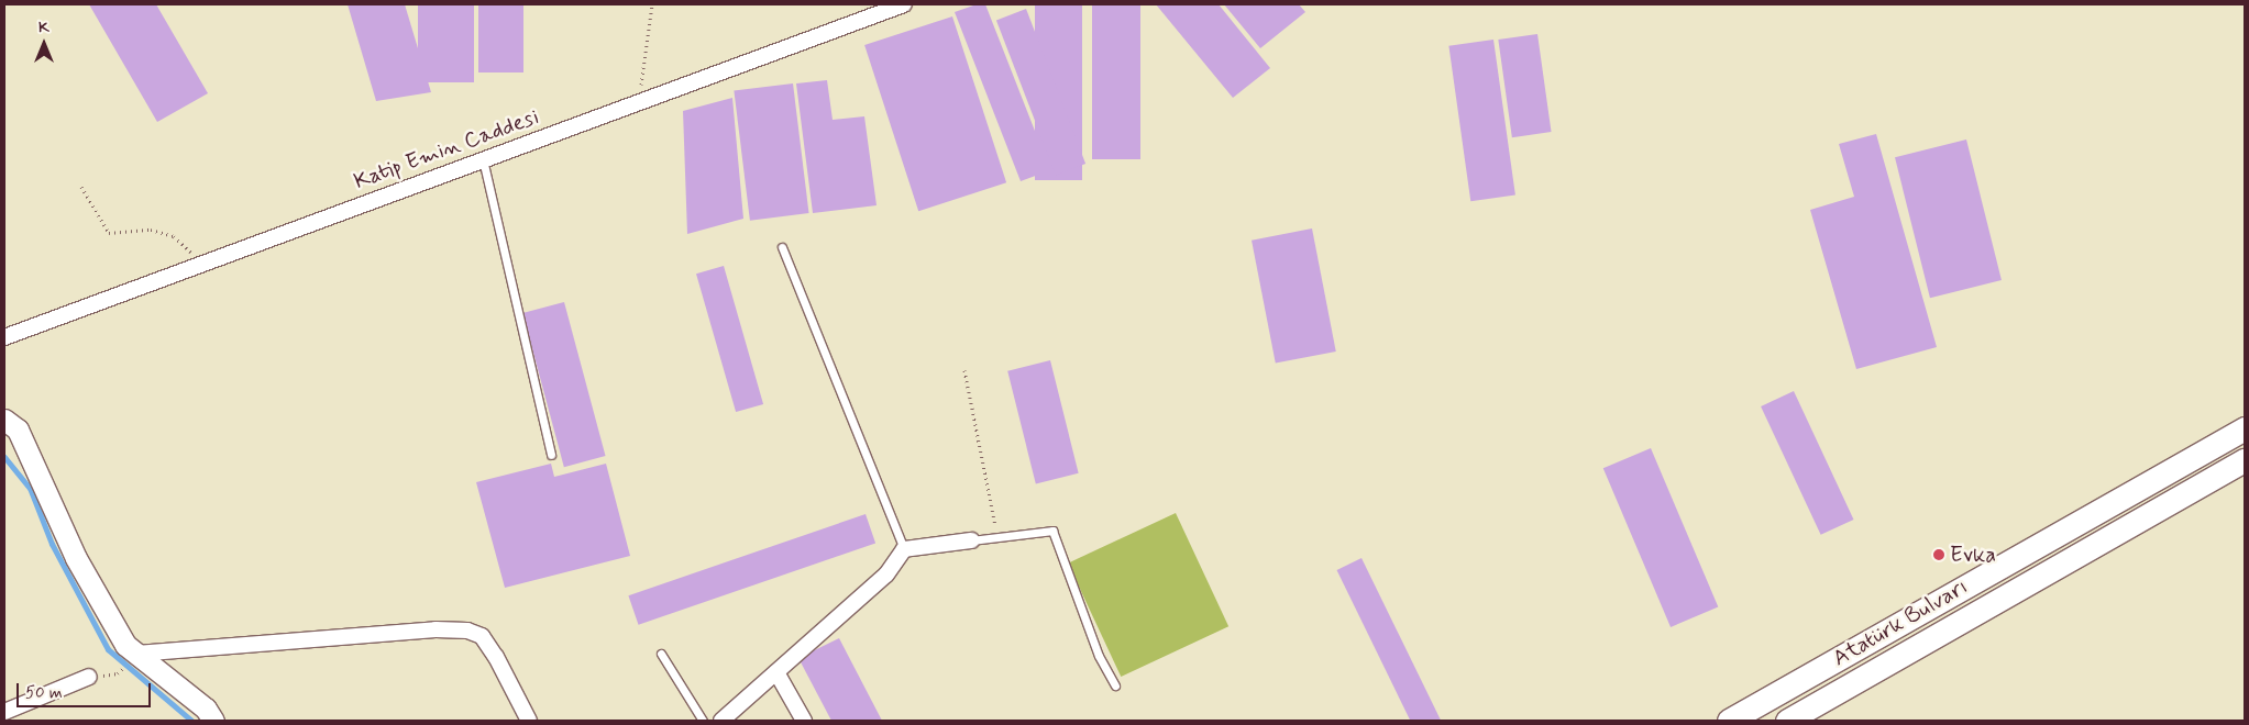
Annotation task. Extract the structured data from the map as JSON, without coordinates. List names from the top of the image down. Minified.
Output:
{"streets":{"main road":["Atatürk Bulvarı"],"street":["Katip Emin Caddesi"]},"places":["Evka"],"scale_bar":"50 m","north":"top"}
